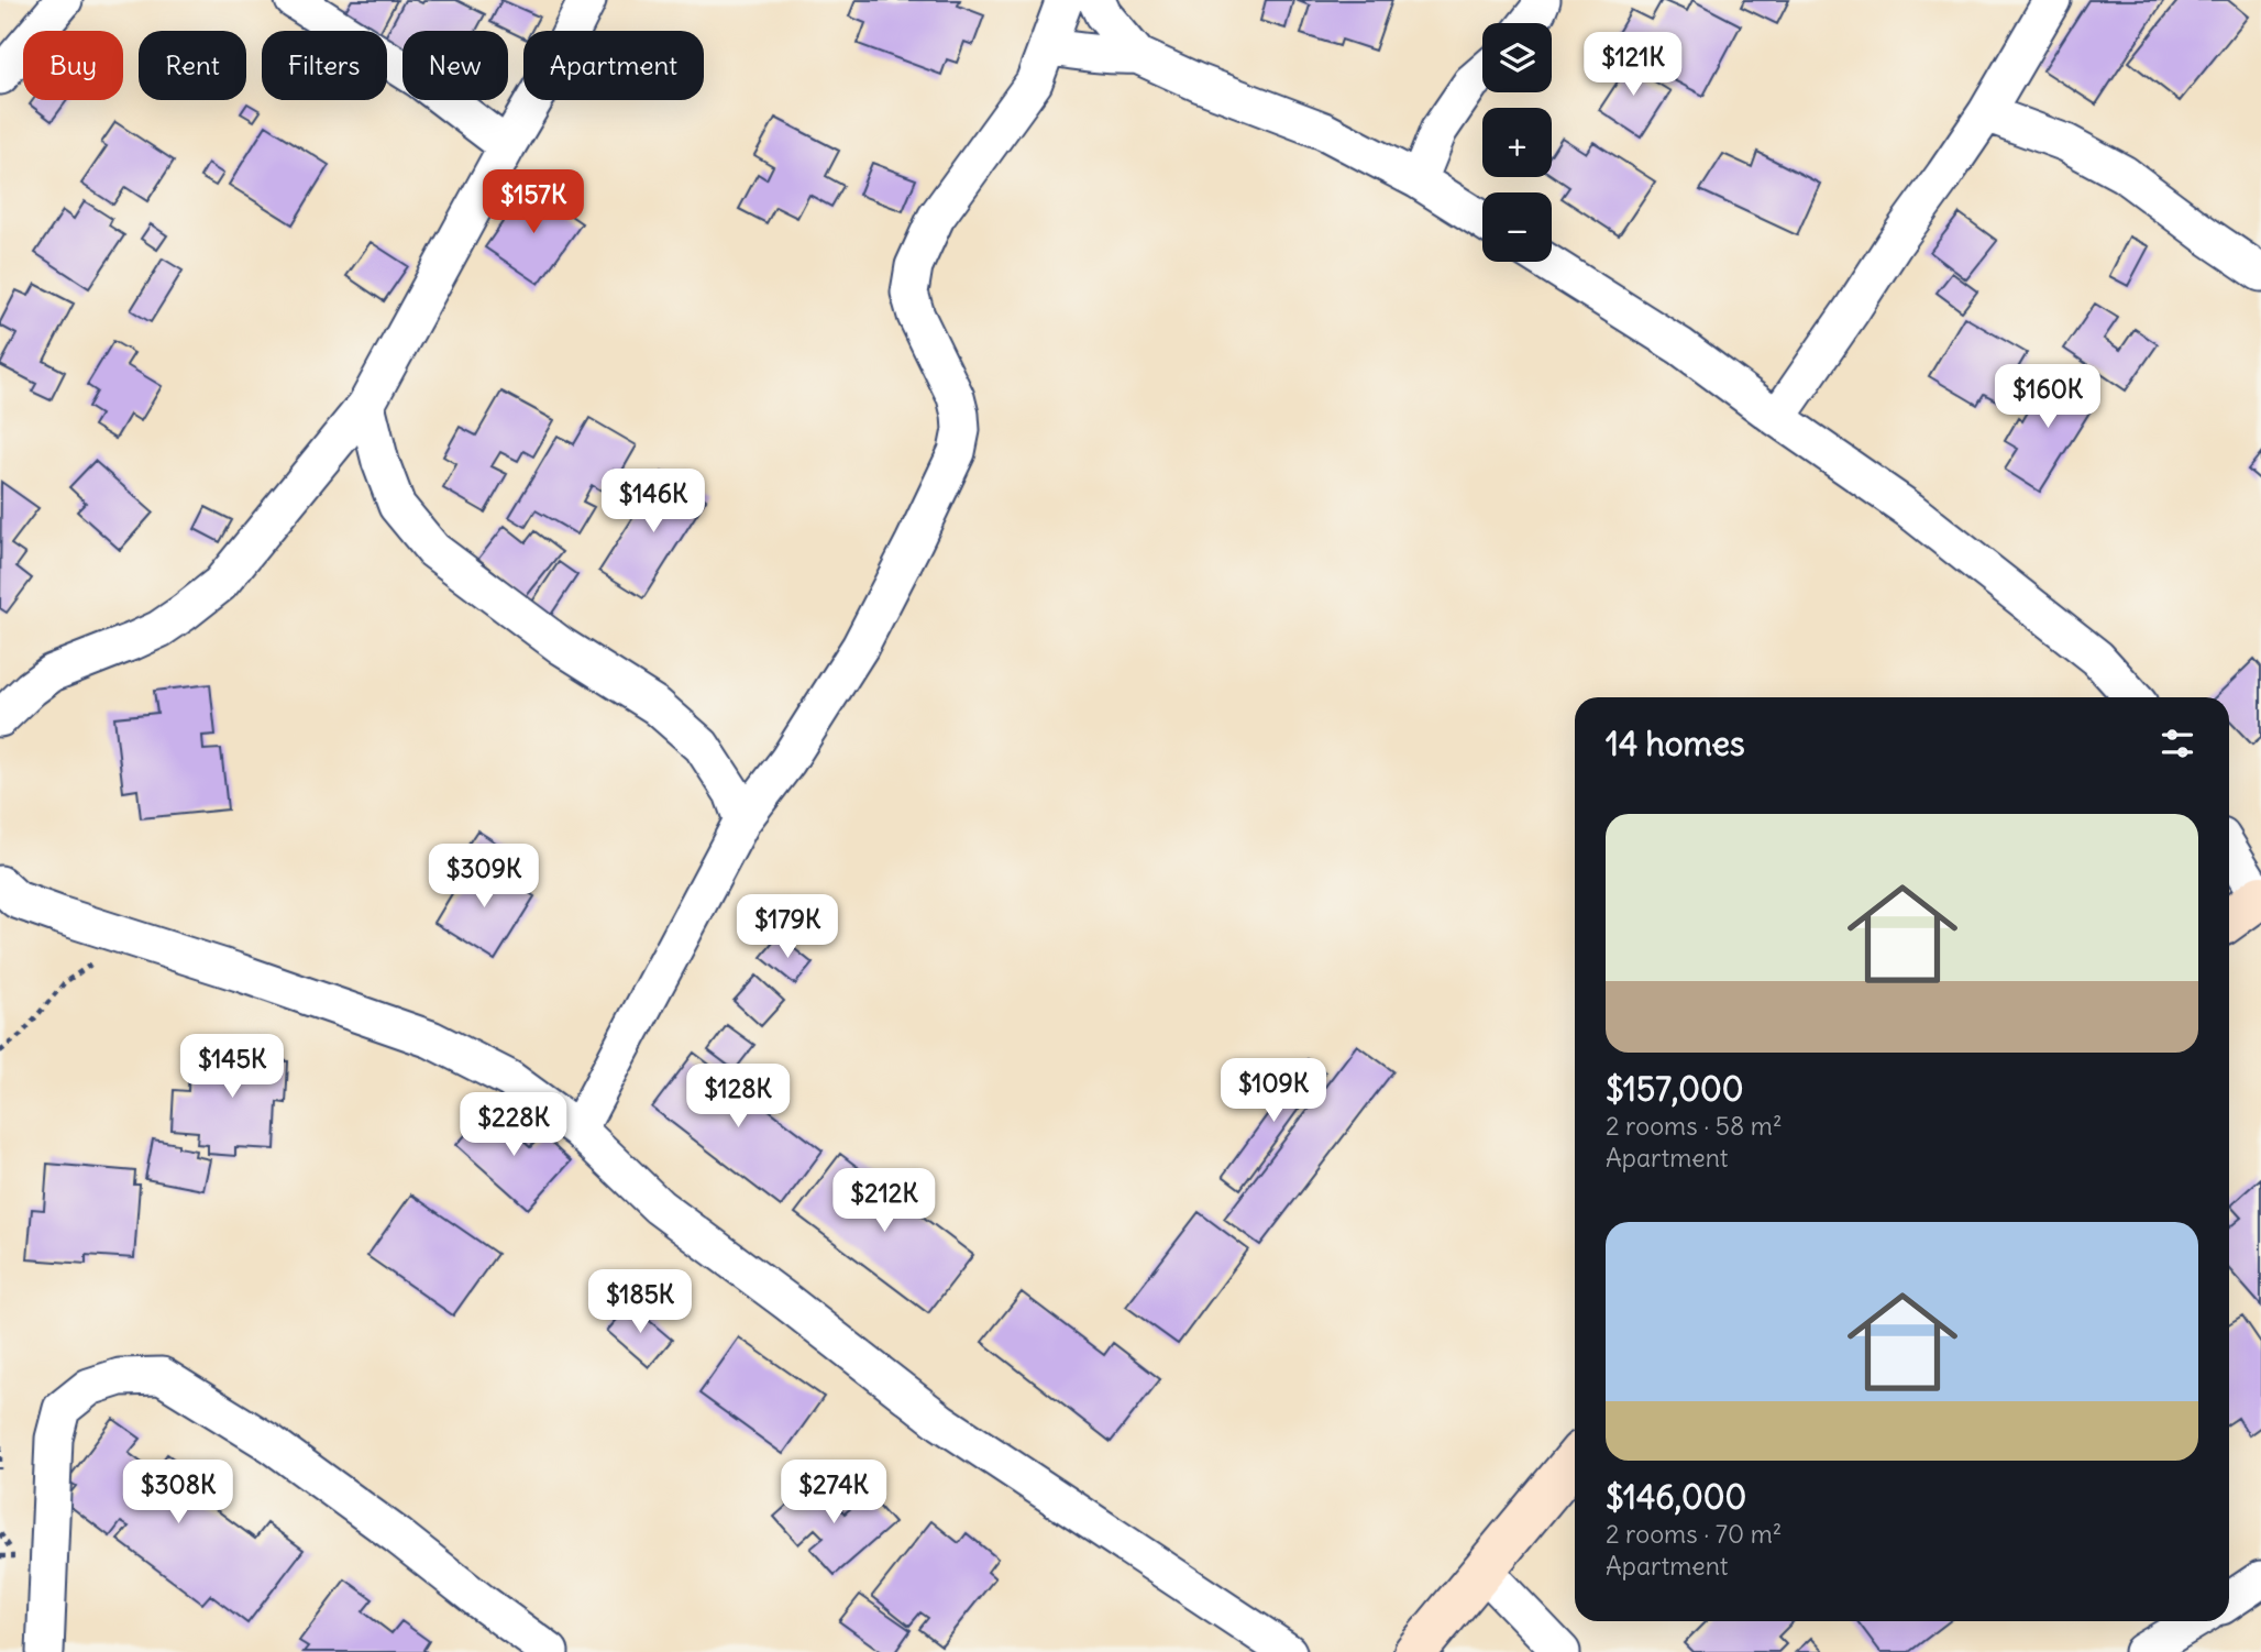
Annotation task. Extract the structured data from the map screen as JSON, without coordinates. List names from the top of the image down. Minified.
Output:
{"page":{"map_buttons":["+","−"],"chip":["Buy","Rent","Filters","New","Apartment"],"price":["$121K","$157K","$160K","$146K","$309K","$179K","$145K","$109K","$128K","$228K","$212K","$185K","$308K","$274K"],"heading":"14 homes","list":[{"name":"$157,000","note":"2 rooms · 58 m² · Apartment"},{"name":"$146,000","note":"2 rooms · 70 m² · Apartment"}]}}
